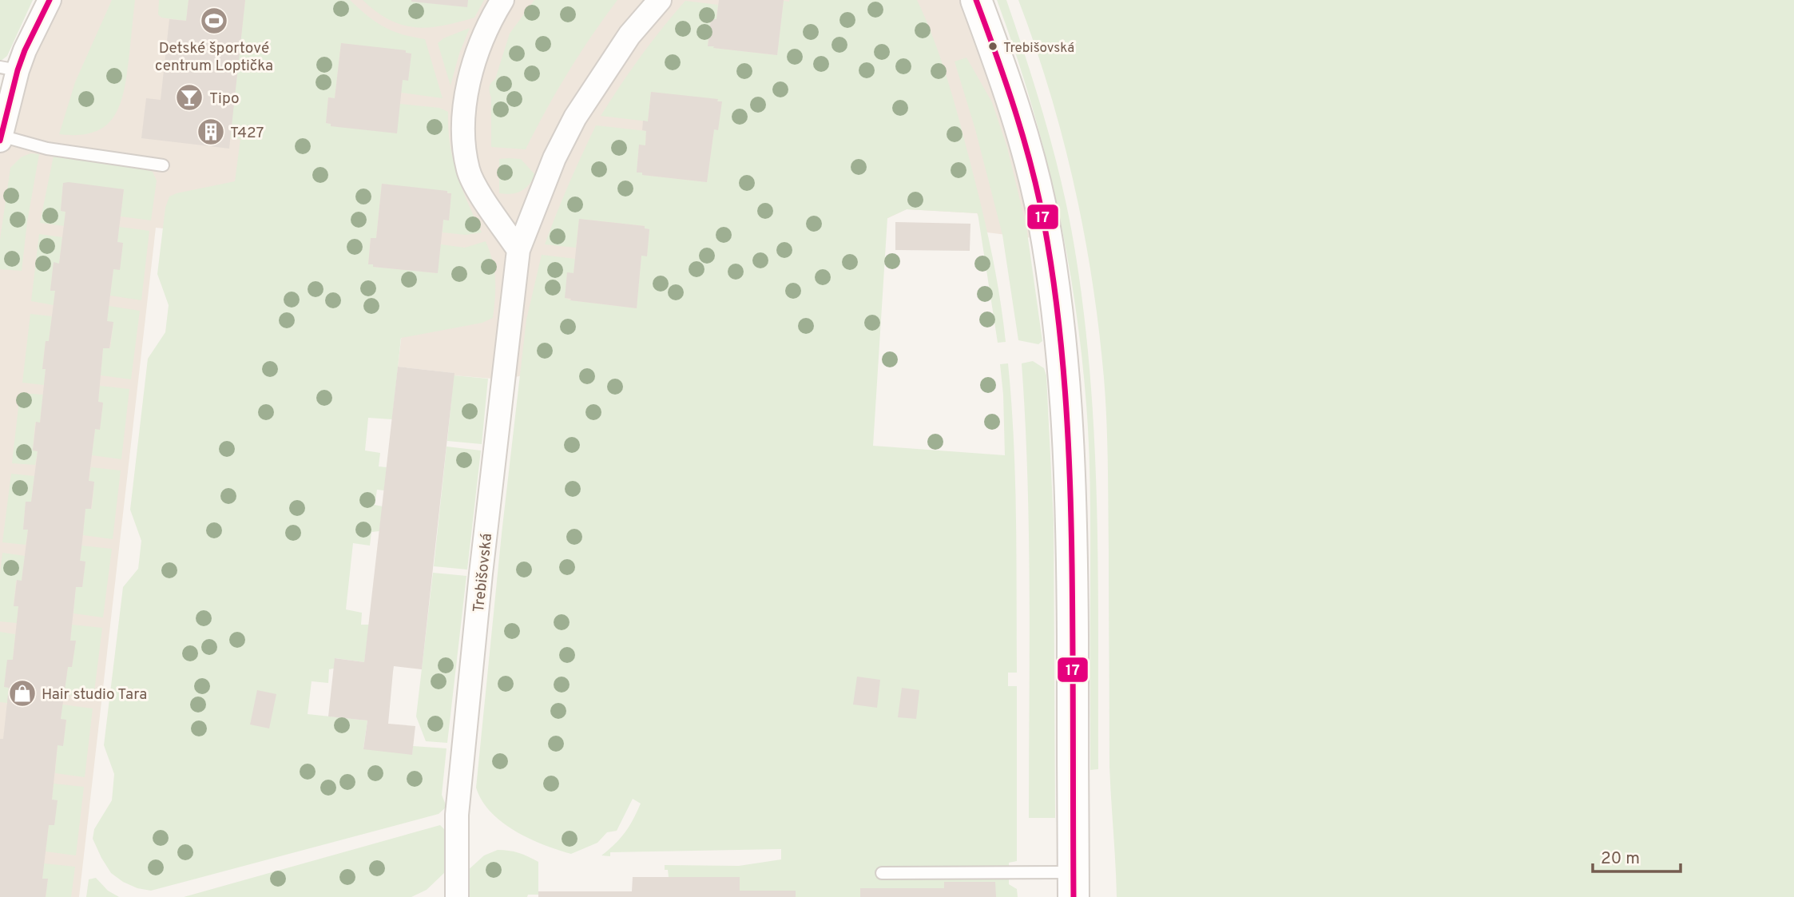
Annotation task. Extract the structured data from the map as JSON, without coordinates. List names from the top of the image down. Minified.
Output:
{"streets":{"street":["Trebišovská"]},"places":{"sports":["Detské športové centrum Loptička"],"other":["Trebišovská"],"bar":["Tipo"],"building":["T427"],"shop":["Hair studio Tara"]},"lines":["transit line 17"],"scale_bar":"20 m"}
